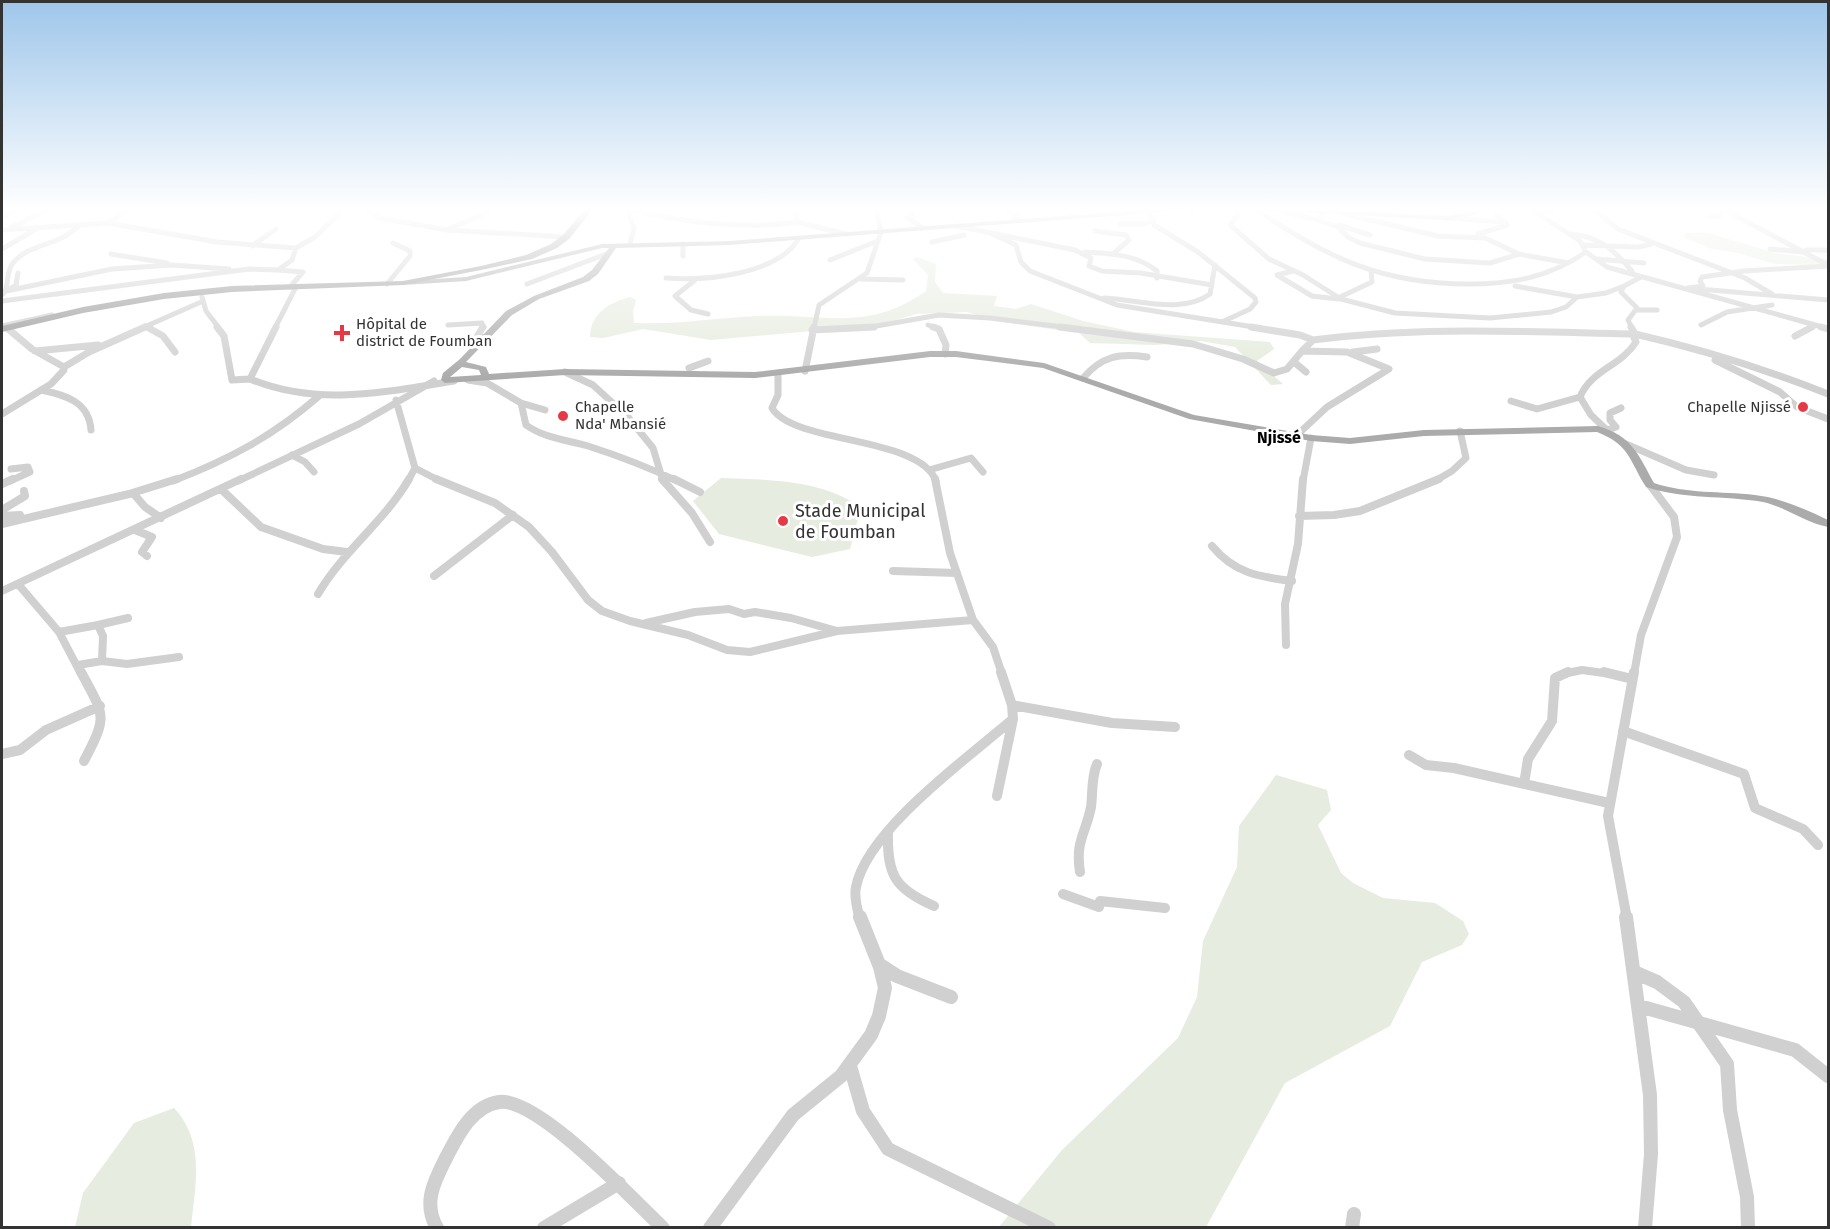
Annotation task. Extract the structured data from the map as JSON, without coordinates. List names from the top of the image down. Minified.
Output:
{"districts":["Njissé"],"places":{"health":["Hôpital de district de Foumban"],"other":["Chapelle Njissé","Chapelle Nda' Mbansié","Stade Municipal de Foumban"]}}
